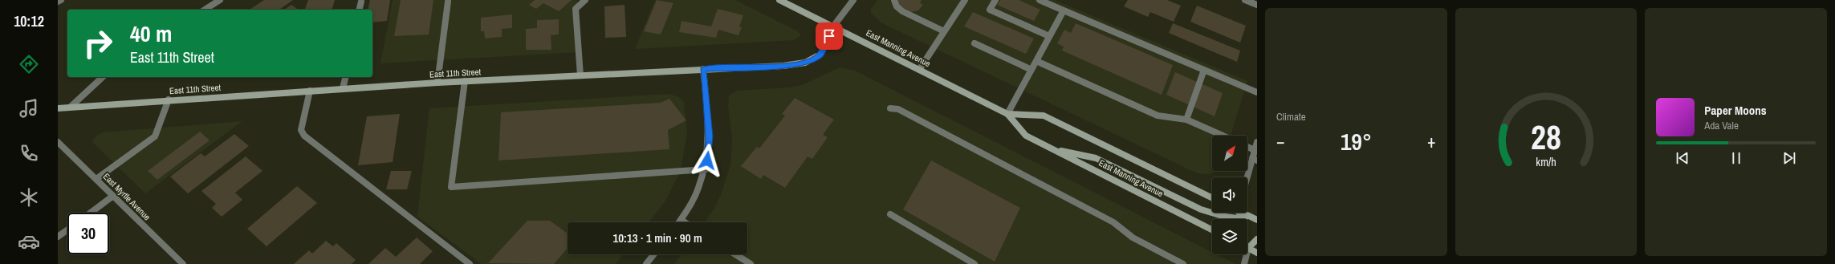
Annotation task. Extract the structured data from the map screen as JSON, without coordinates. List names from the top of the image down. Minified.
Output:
{"streets":{"main road":["East Manning Avenue","East 11th Street"],"street":["East Myrtle Avenue"]},"crossings":[["East Manning Avenue","East 11th Street"]],"north":"top right","page":{"tabs":"10:12","tile":"Climate","turn":["40 m","East 11th Street"],"song":["Paper Moons","Ada Vale"],"heat":["−","19°","+"],"limit":"30","trip":"10:13 · 1 min · 90 m","gauge":["28","km/h"]}}
